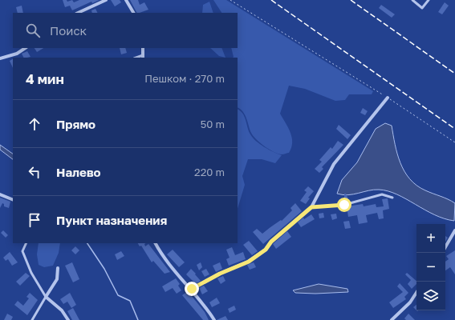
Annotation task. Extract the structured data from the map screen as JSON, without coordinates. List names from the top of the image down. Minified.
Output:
{"page":{"search":"Поиск","heading":["4 мин","Пешком · 270 m"],"list":[["Прямо","50 m"],["Налево","220 m"],"Пункт назначения"],"map_buttons":["+","−"]}}
